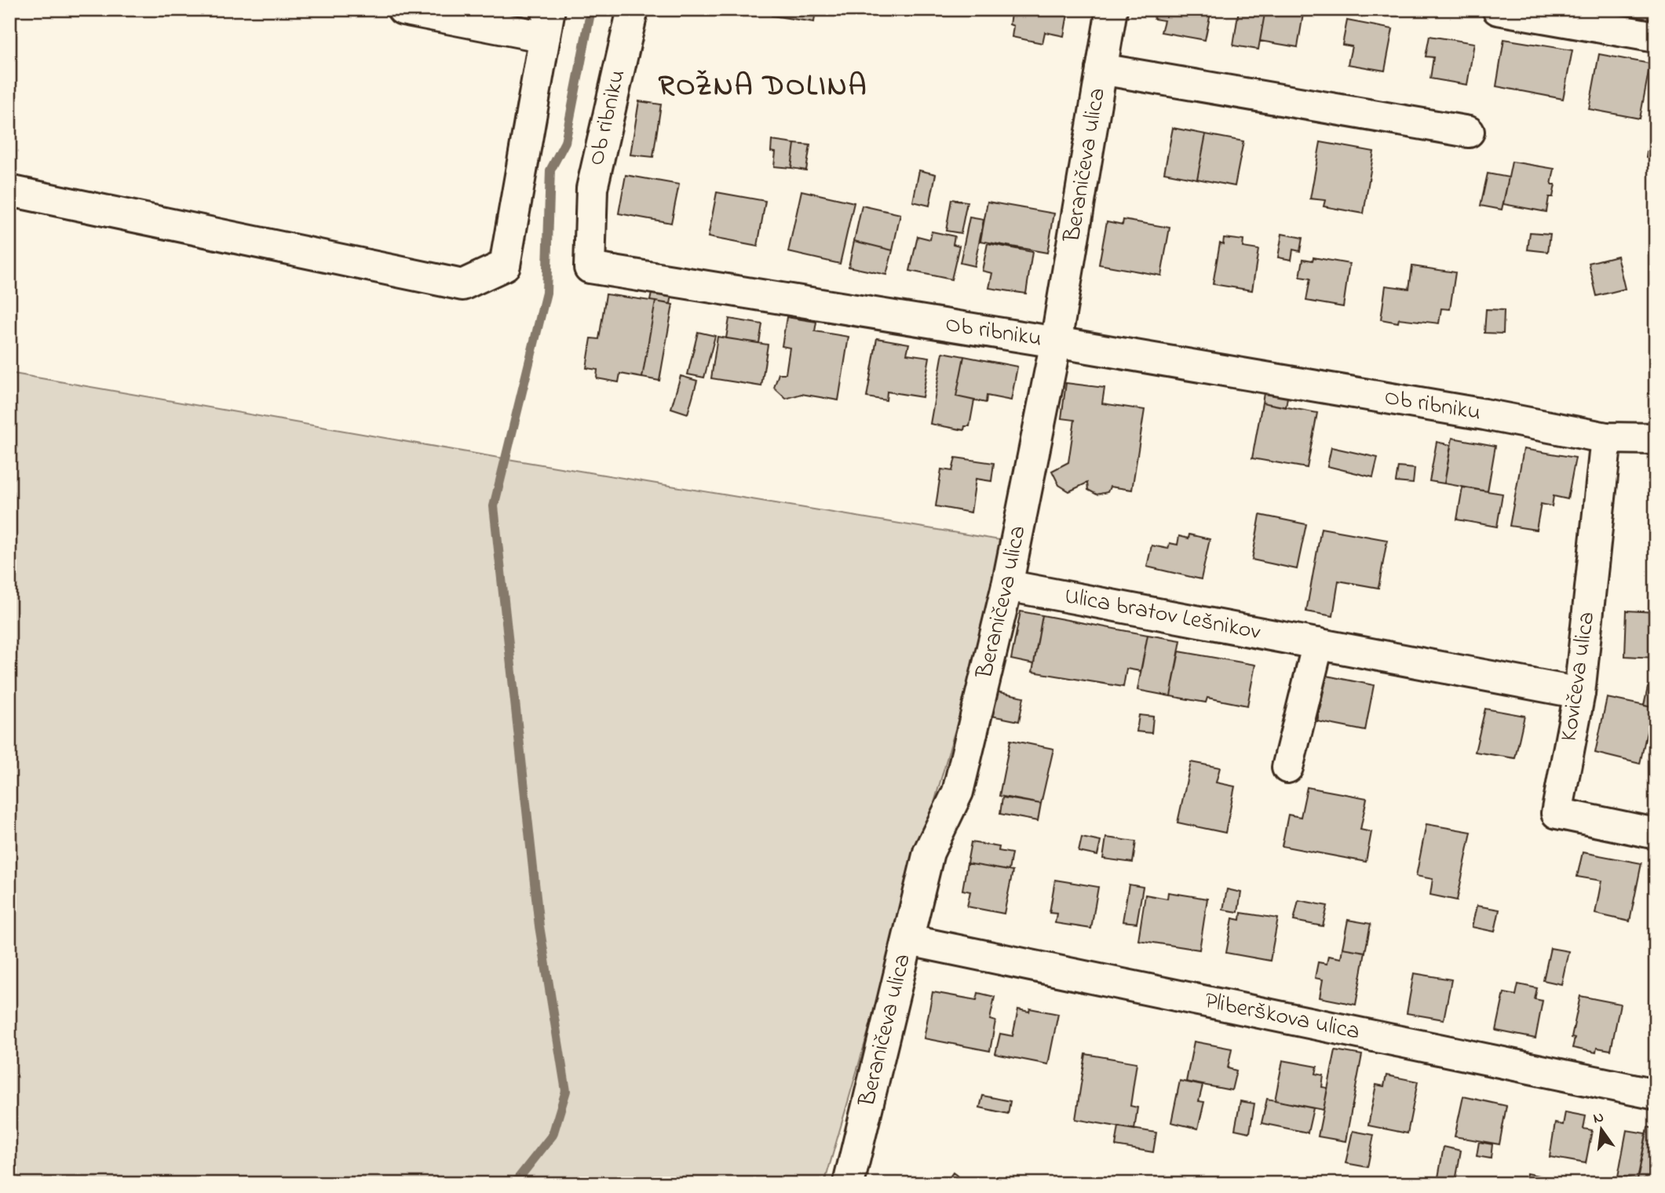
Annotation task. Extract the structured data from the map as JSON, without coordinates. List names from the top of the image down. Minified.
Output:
{"streets":{"street":["Ob ribniku","Beraničeva ulica","Ulica bratov Lešnikov","Kovičeva ulica","Pliberškova ulica"]},"crossings":[["Ob ribniku","Beraničeva ulica"],["Ob ribniku","Kovičeva ulica"],["Beraničeva ulica","Ulica bratov Lešnikov"],["Beraničeva ulica","Pliberškova ulica"],["Ulica bratov Lešnikov","Kovičeva ulica"]],"districts":["ROŽNA DOLINA"],"north":"top"}
